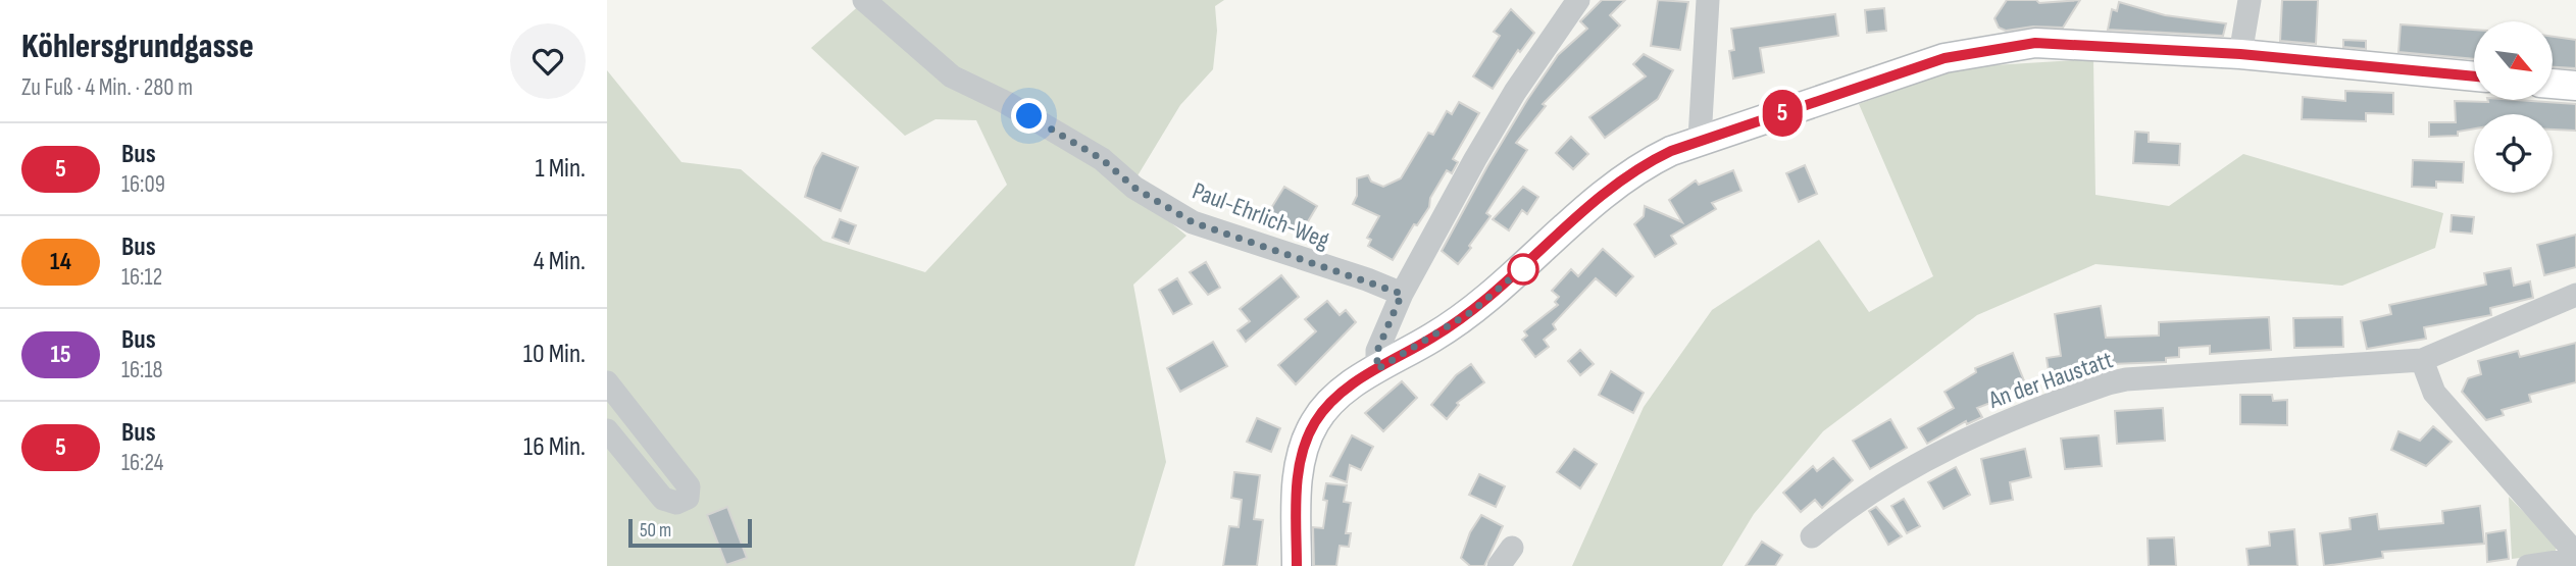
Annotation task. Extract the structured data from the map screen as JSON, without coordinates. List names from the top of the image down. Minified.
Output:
{"streets":{"street":["Paul-Ehrlich-Weg","An der Haustatt"]},"lines":["bus line 5"],"scale_bar":"50 m","north":"bottom right","page":{"heading":["Köhlersgrundgasse","Zu Fuß · 4 Min. · 280 m"],"on_map":"5","list":[{"mark":"5","name":"Bus","note":"16:09","value":"1 Min."},{"mark":"14","name":"Bus","note":"16:12","value":"4 Min."},{"mark":"15","name":"Bus","note":"16:18","value":"10 Min."},{"mark":"5","name":"Bus","note":"16:24","value":"16 Min."}],"scale":"50 m"}}
